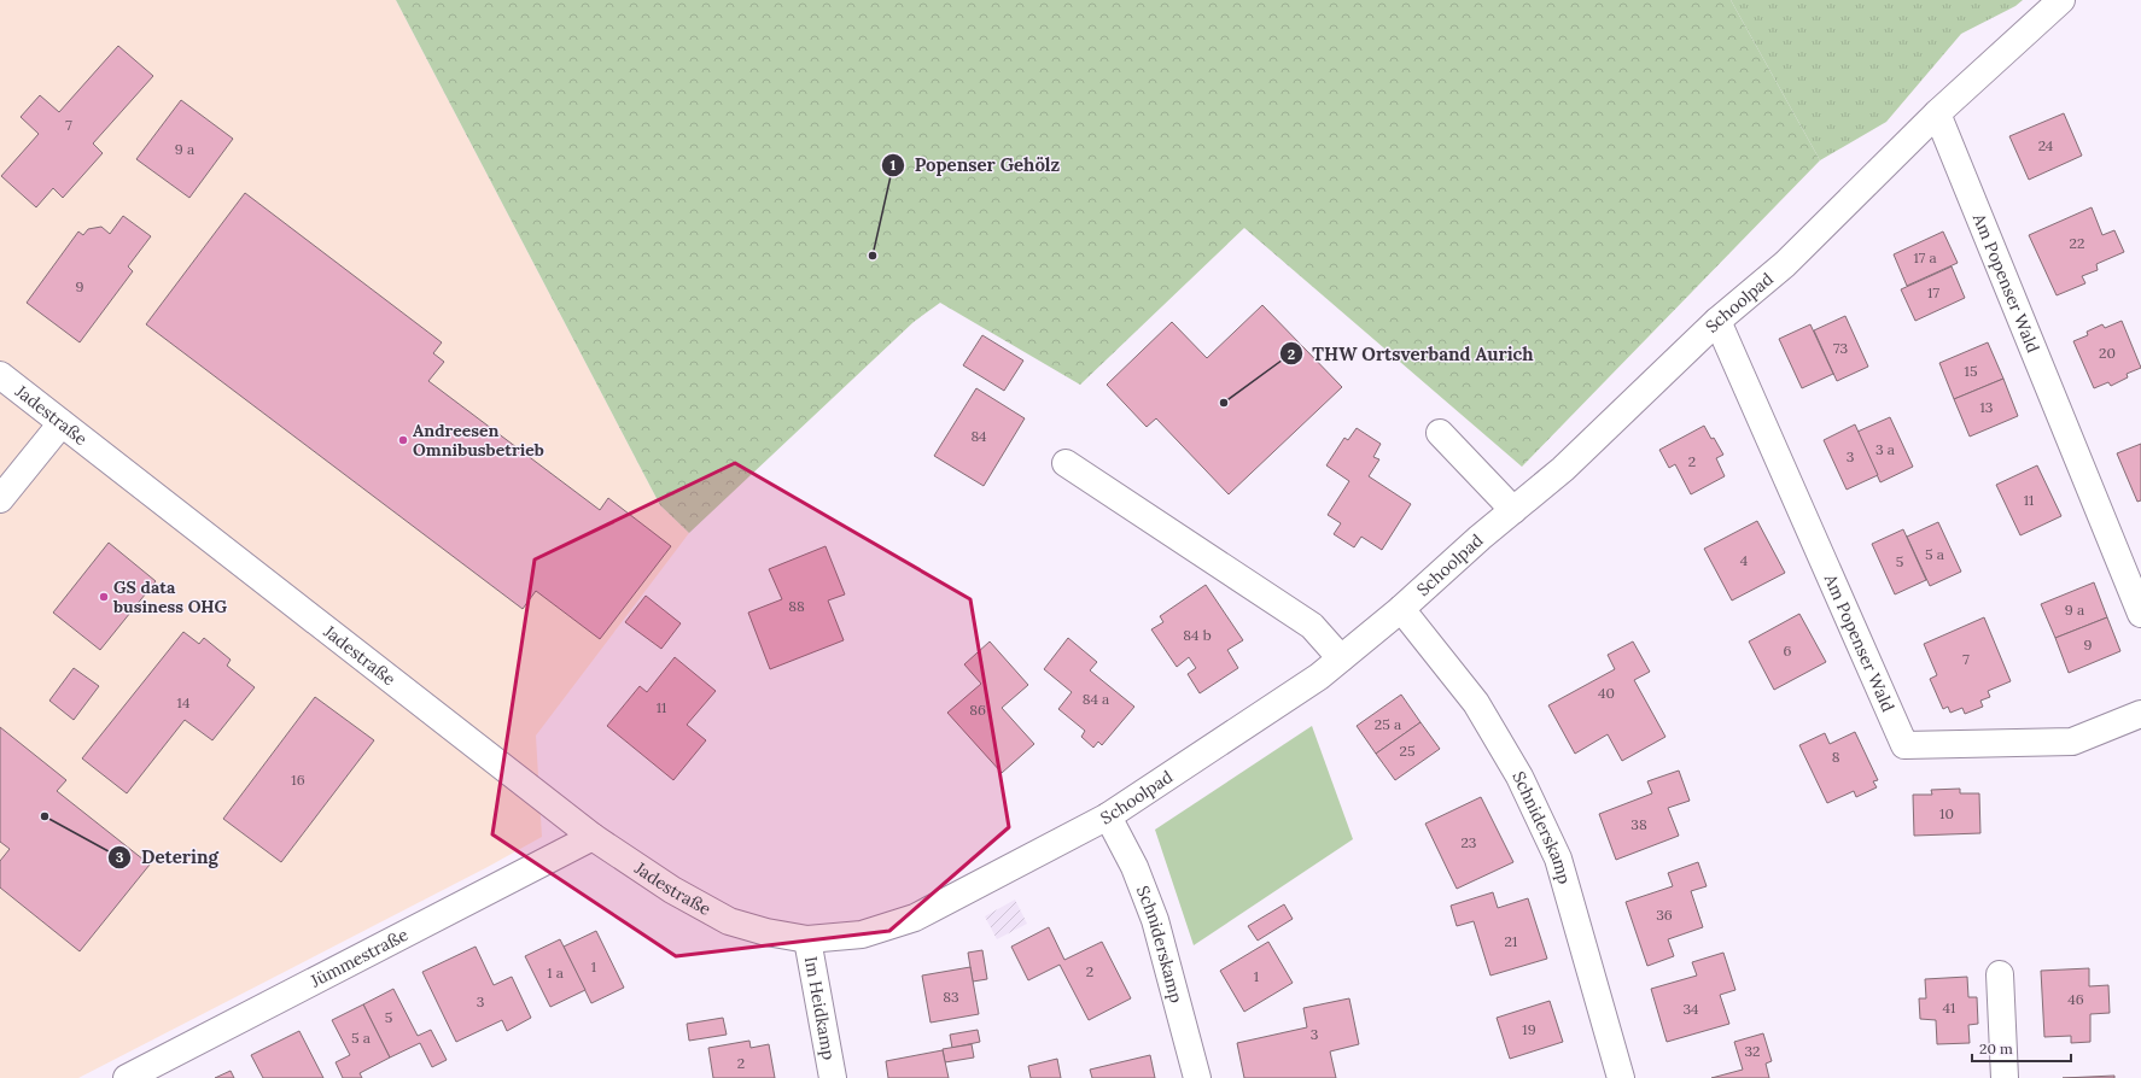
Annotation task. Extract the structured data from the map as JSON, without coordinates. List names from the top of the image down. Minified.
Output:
{"streets":{"street":["Am Popenser Wald","Schoolpad","Jadestraße","Schniderskamp","Jümmestraße","Im Heidkamp"]},"crossings":[["Am Popenser Wald","Schoolpad"],["Schoolpad","Jadestraße"],["Schoolpad","Schniderskamp"],["Schoolpad","Im Heidkamp"],["Jadestraße","Jümmestraße"]],"places":["Popenser Gehölz","THW Ortsverband Aurich","Andreesen Omnibusbetrieb","GS data business OHG","Detering"],"house_numbers":["7","24","9 a","22","17 a","9","17","73","20","15","13","84","3 a","3","2","11","5 a","4","5","88","9 a","84 b","9","6","7","40","84 a","14","11","86","25 a","25","8","16","10","38","23","36","21","1","2","1 a","1","83","46","3","41","34","5","19","3","5 a","32","2"],"scale_bar":"20 m"}
